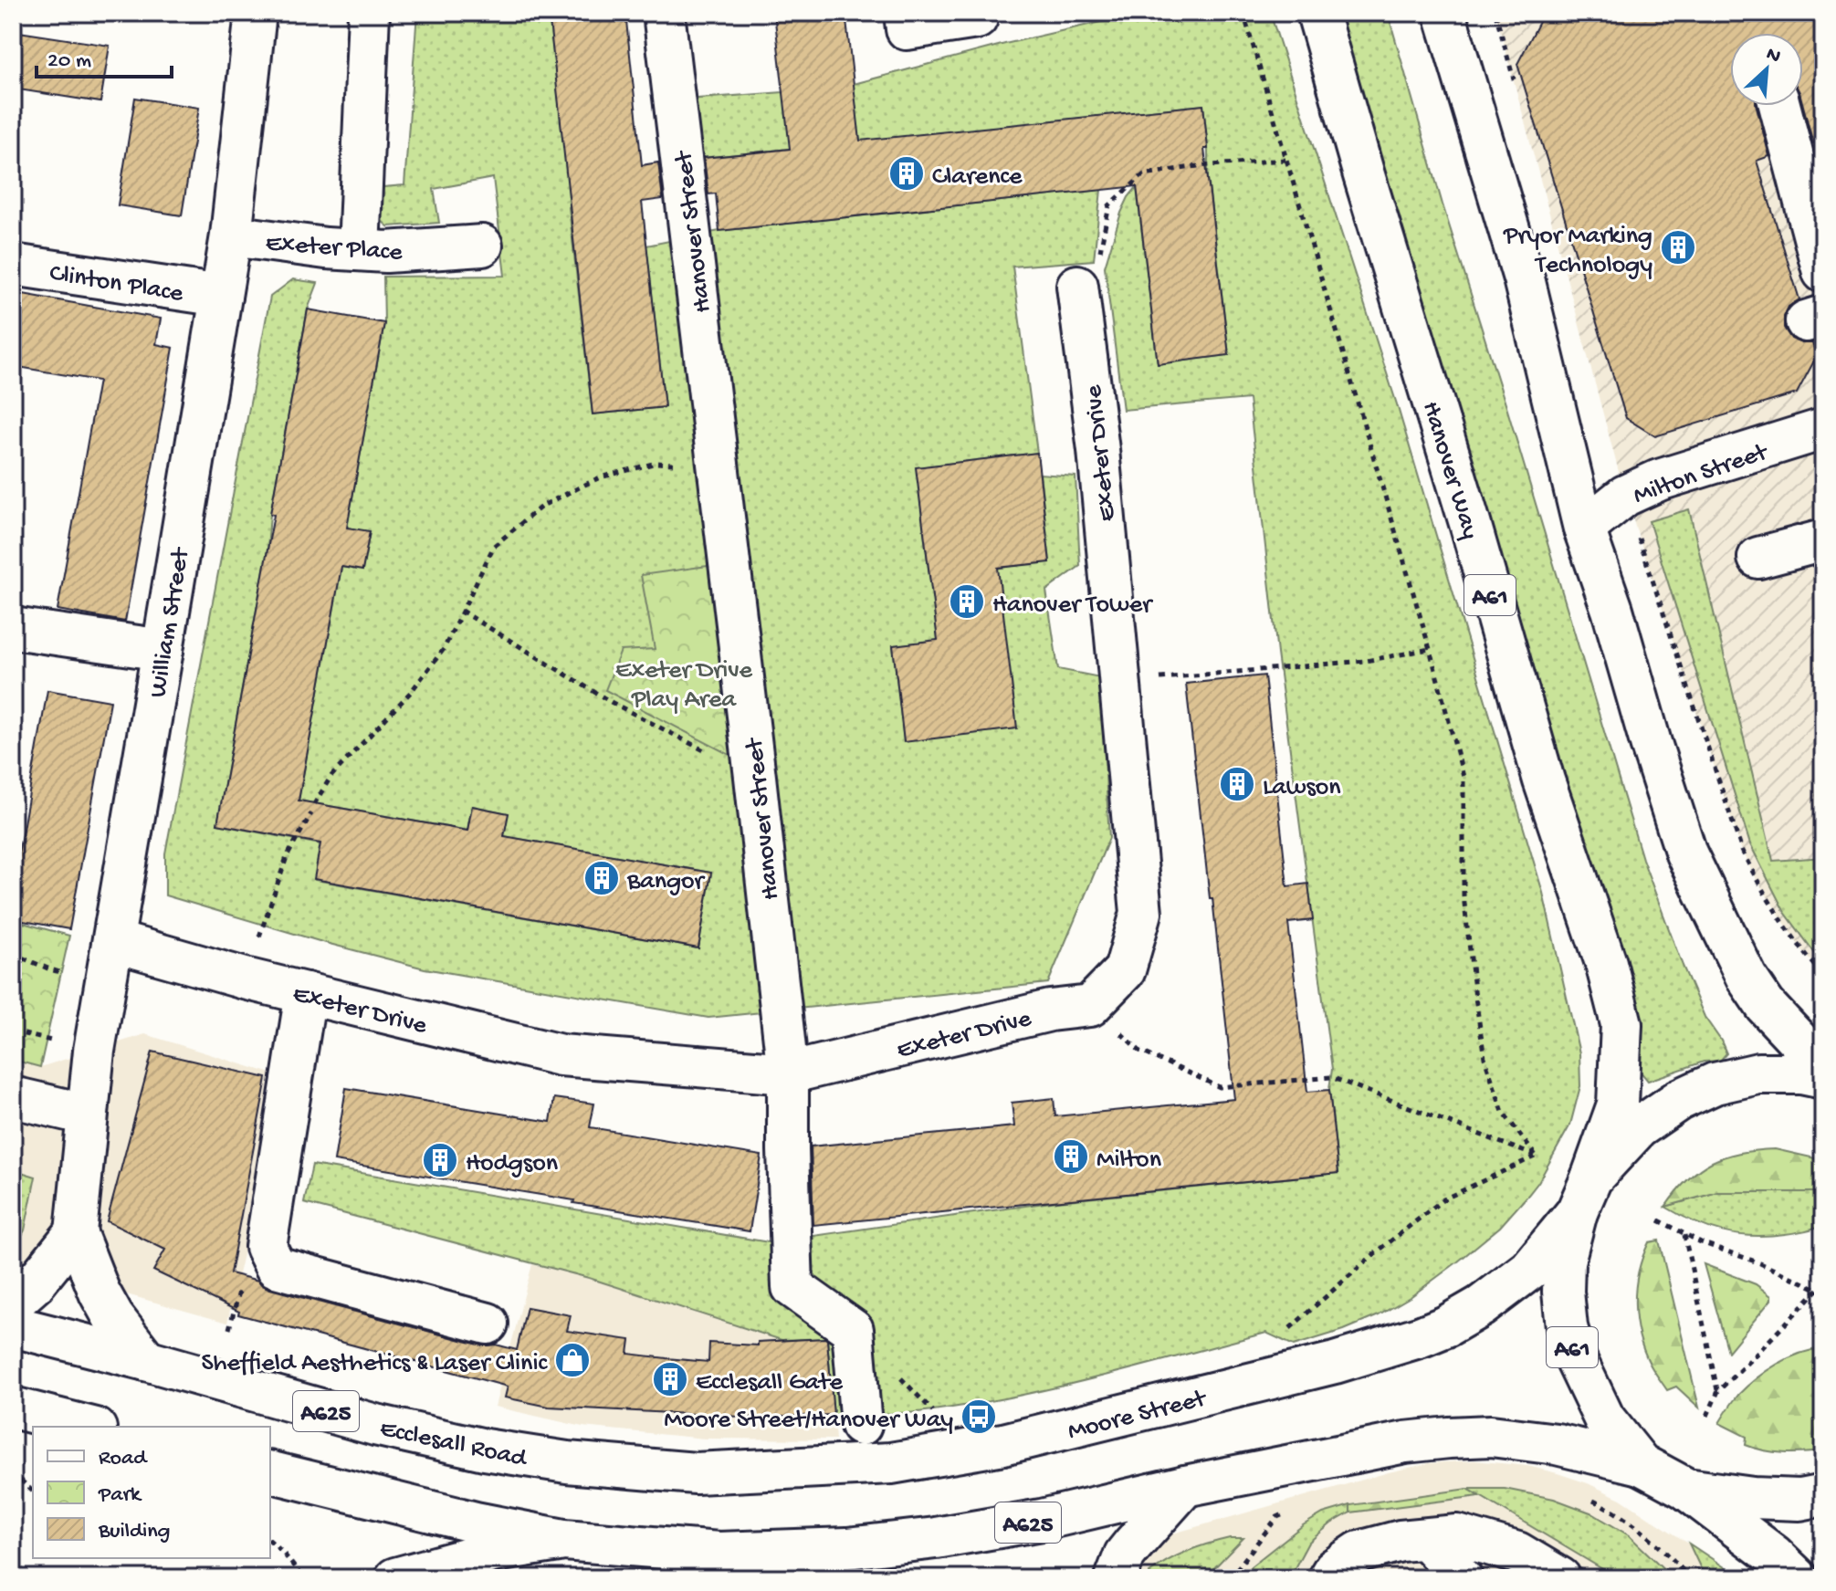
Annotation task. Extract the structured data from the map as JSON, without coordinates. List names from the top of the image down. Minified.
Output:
{"streets":{"main road":["Hanover Street","Exeter Place","Clinton Place","Exeter Drive","Hanover Way","Milton Street","A61","William Street","A625","Moore Street","Ecclesall Road"]},"crossings":[["Hanover Street","Exeter Drive"],["Exeter Place","William Street"],["Clinton Place","William Street"],["Exeter Drive","William Street"],["Hanover Way","Moore Street"],["A61","Moore Street"],["William Street","Ecclesall Road"],["A625","Moore Street"],["Moore Street","Ecclesall Road"]],"parks":["Exeter Drive Play Area"],"places":{"building":["Clarence","Pryor Marking Technology","Hanover Tower","Lawson","Bangor","Milton","Hodgson","Ecclesall Gate"],"shop":["Sheffield Aesthetics & Laser Clinic"],"bus stop":["Moore Street/Hanover Way"]},"legend":["Road","Park","Building"],"scale_bar":"20 m","north":"top right"}
